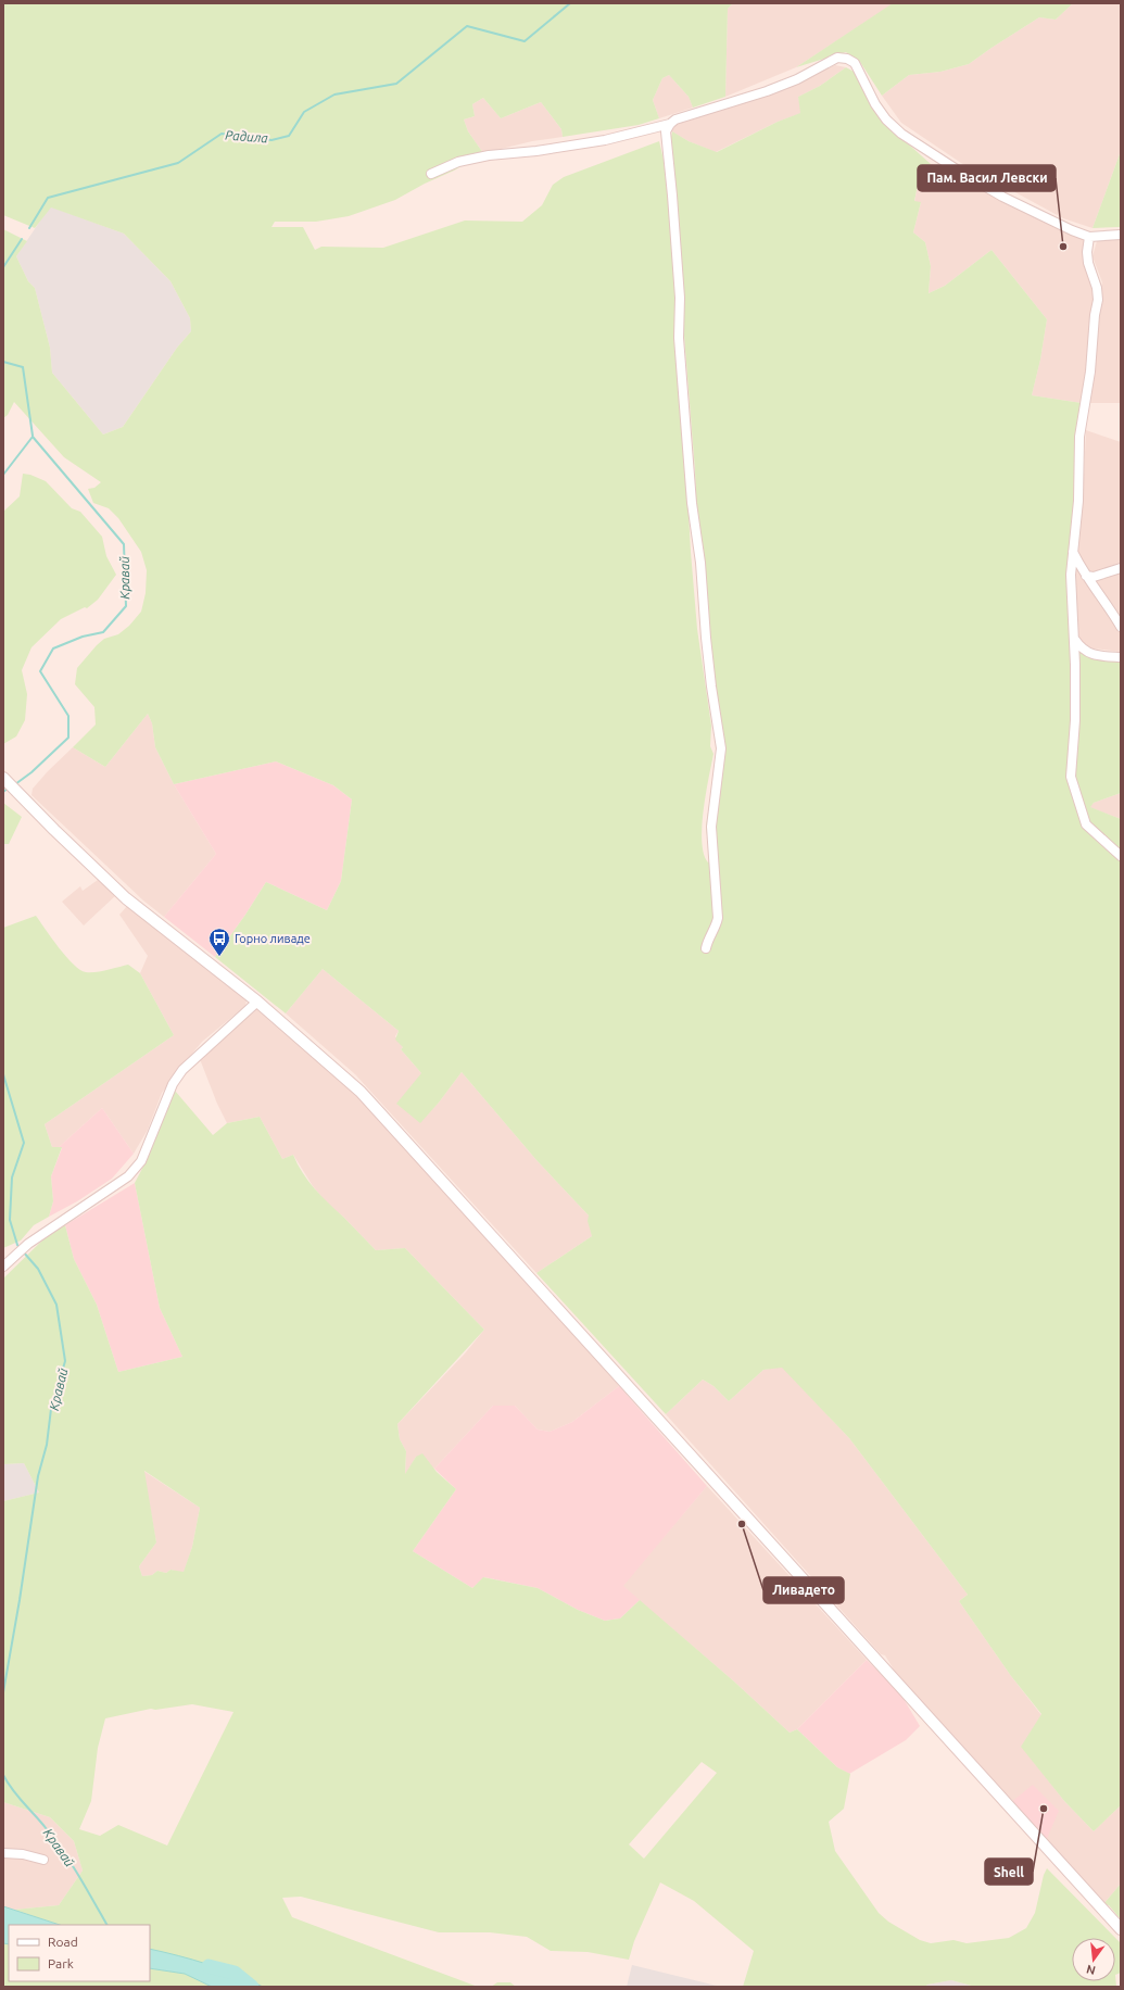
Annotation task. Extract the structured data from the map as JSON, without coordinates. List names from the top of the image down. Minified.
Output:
{"water":["Радила","Кравай"],"places":{"other":["Пам. Васил Левски","Ливадето","Shell"],"bus stop":["Горно ливаде"]},"legend":["Road","Park"],"north":"bottom"}
